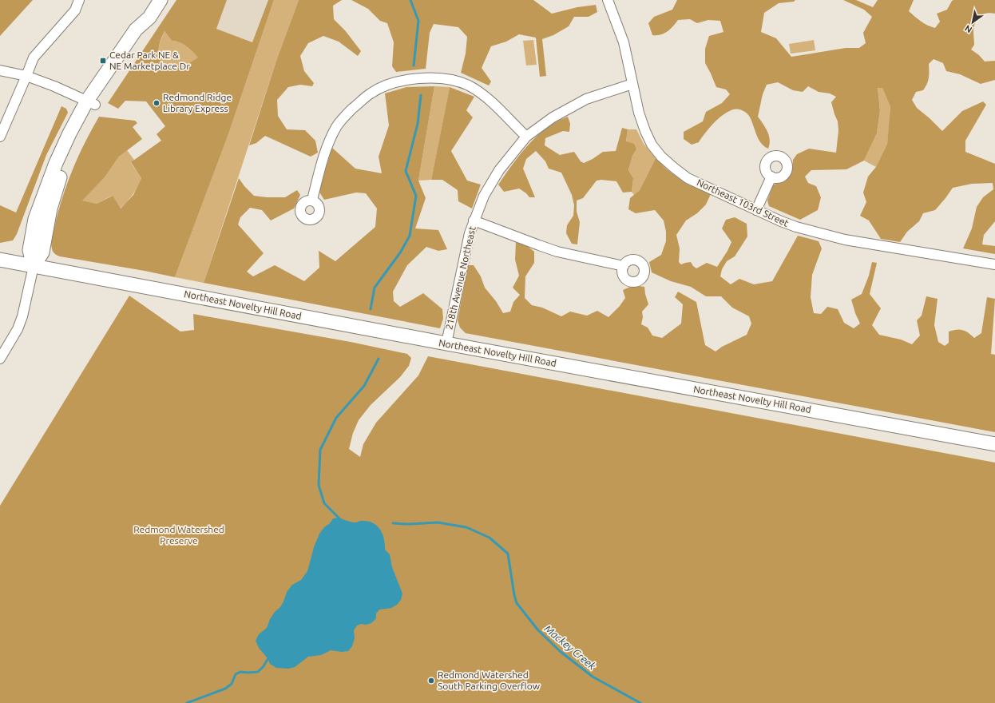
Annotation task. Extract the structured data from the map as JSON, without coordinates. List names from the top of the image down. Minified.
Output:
{"streets":{"main road":["Northeast Novelty Hill Road"],"street":["Northeast 103rd Street","218th Avenue Northeast"]},"crossings":[["Northeast 103rd Street","218th Avenue Northeast"],["218th Avenue Northeast","Northeast Novelty Hill Road"]],"water":["Mackey Creek"],"parks":["Redmond Watershed Preserve"],"places":{"transit":["Cedar Park NE & NE Marketplace Dr"],"other":["Redmond Ridge Library Express","Redmond Watershed South Parking Overflow"]},"north":"bottom left"}
